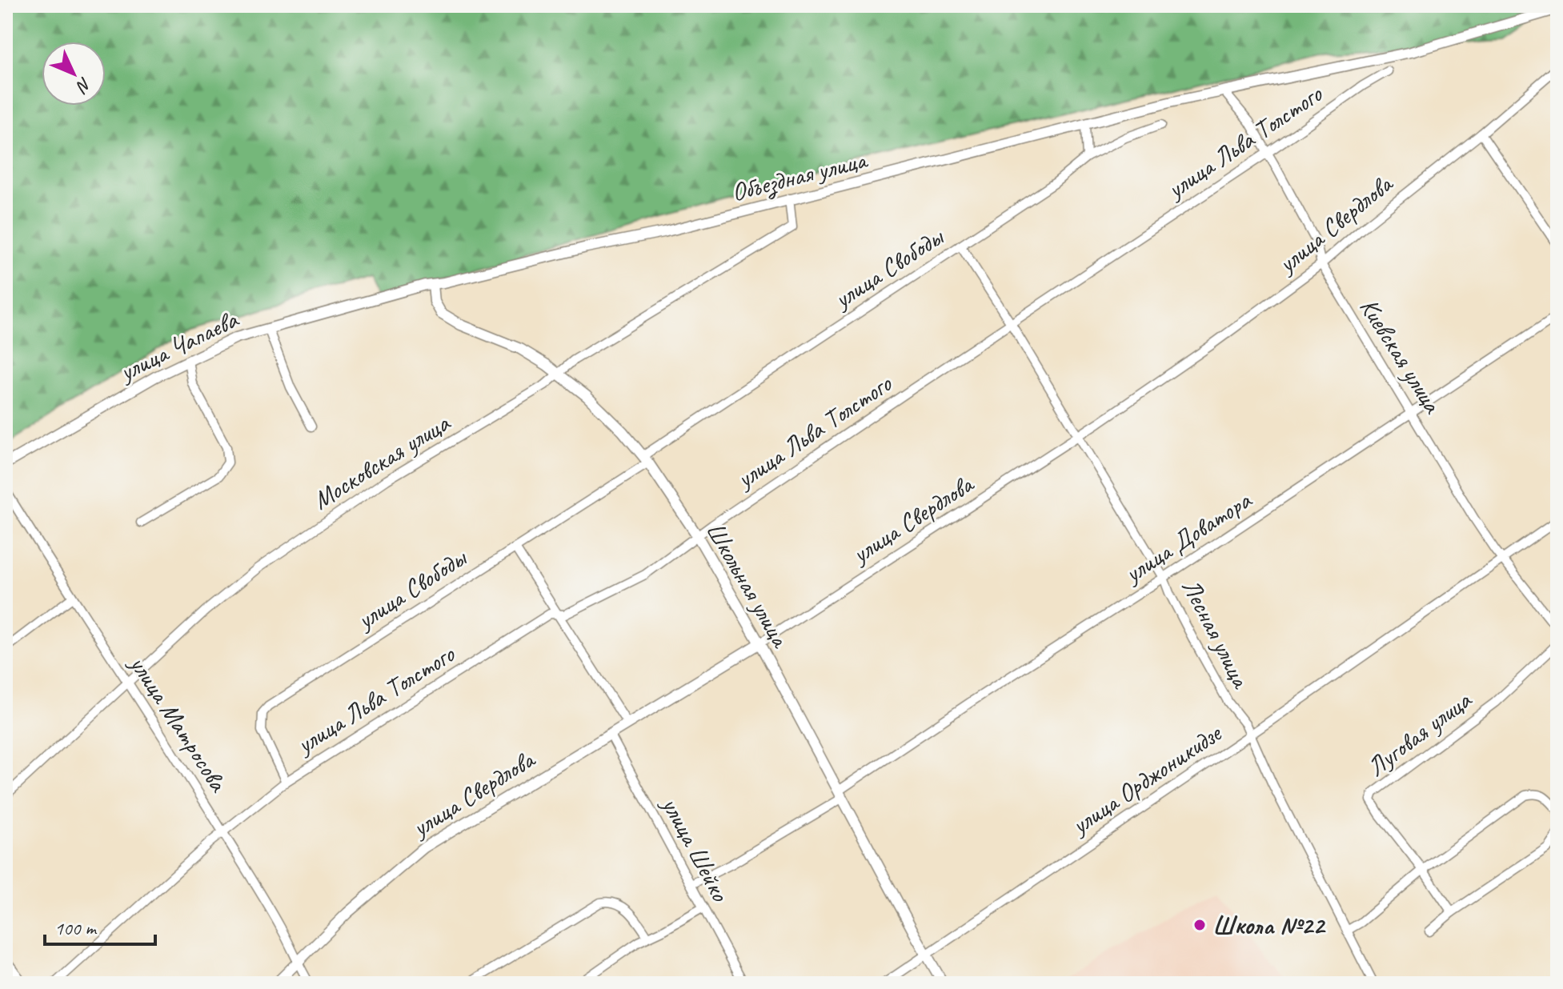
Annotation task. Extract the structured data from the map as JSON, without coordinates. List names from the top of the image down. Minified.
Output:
{"streets":{"street":["улица Льва Толстого","Объездная улица","улица Свердлова","улица Свободы","улица Чапаева","Киевская улица","Московская улица","улица Доватора","Школьная улица","Лесная улица","улица Матросова","Луговая улица","улица Орджоникидзе","улица Шейко"]},"crossings":[["улица Льва Толстого","улица Свободы"],["улица Льва Толстого","Киевская улица"],["улица Льва Толстого","Школьная улица"],["улица Льва Толстого","Лесная улица"],["улица Льва Толстого","улица Матросова"],["Объездная улица","улица Чапаева"],["Объездная улица","Киевская улица"],["Объездная улица","Московская улица"],["Объездная улица","Школьная улица"],["улица Свердлова","Киевская улица"],["улица Свердлова","Школьная улица"],["улица Свердлова","Лесная улица"],["улица Свердлова","улица Матросова"],["улица Свердлова","улица Шейко"],["улица Свободы","Школьная улица"],["улица Свободы","Лесная улица"],["Киевская улица","улица Доватора"],["Киевская улица","улица Орджоникидзе"],["Московская улица","Школьная улица"],["Московская улица","улица Матросова"],["улица Доватора","Школьная улица"],["улица Доватора","Лесная улица"],["улица Доватора","улица Шейко"],["Школьная улица","улица Орджоникидзе"],["Лесная улица","улица Орджоникидзе"]],"places":["Школа №22"],"scale_bar":"100 m","north":"bottom right"}
